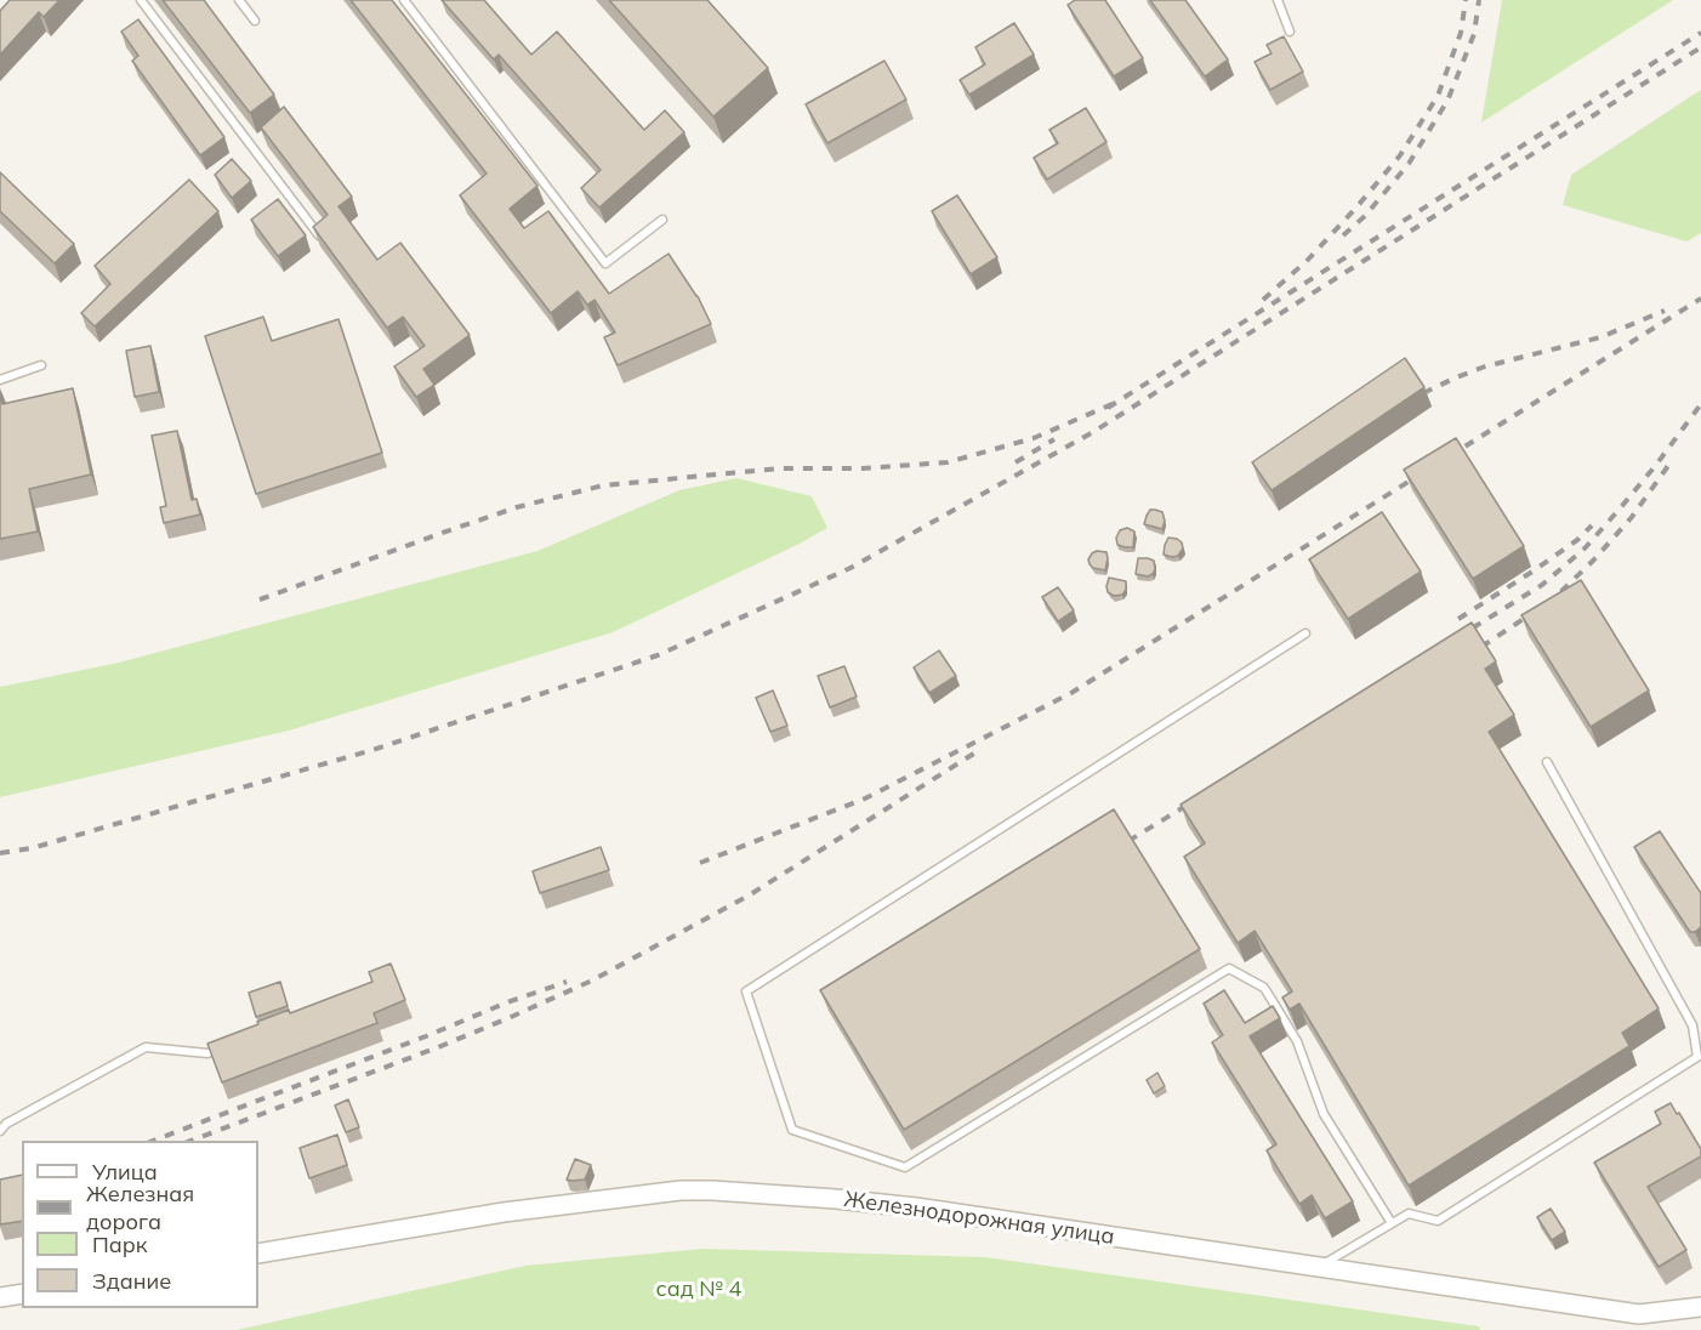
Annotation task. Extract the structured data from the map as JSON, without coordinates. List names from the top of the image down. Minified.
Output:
{"streets":{"street":["Железнодорожная улица"]},"parks":["сад № 4"],"legend":["Улица","Железная дорога","Парк","Здание"]}
